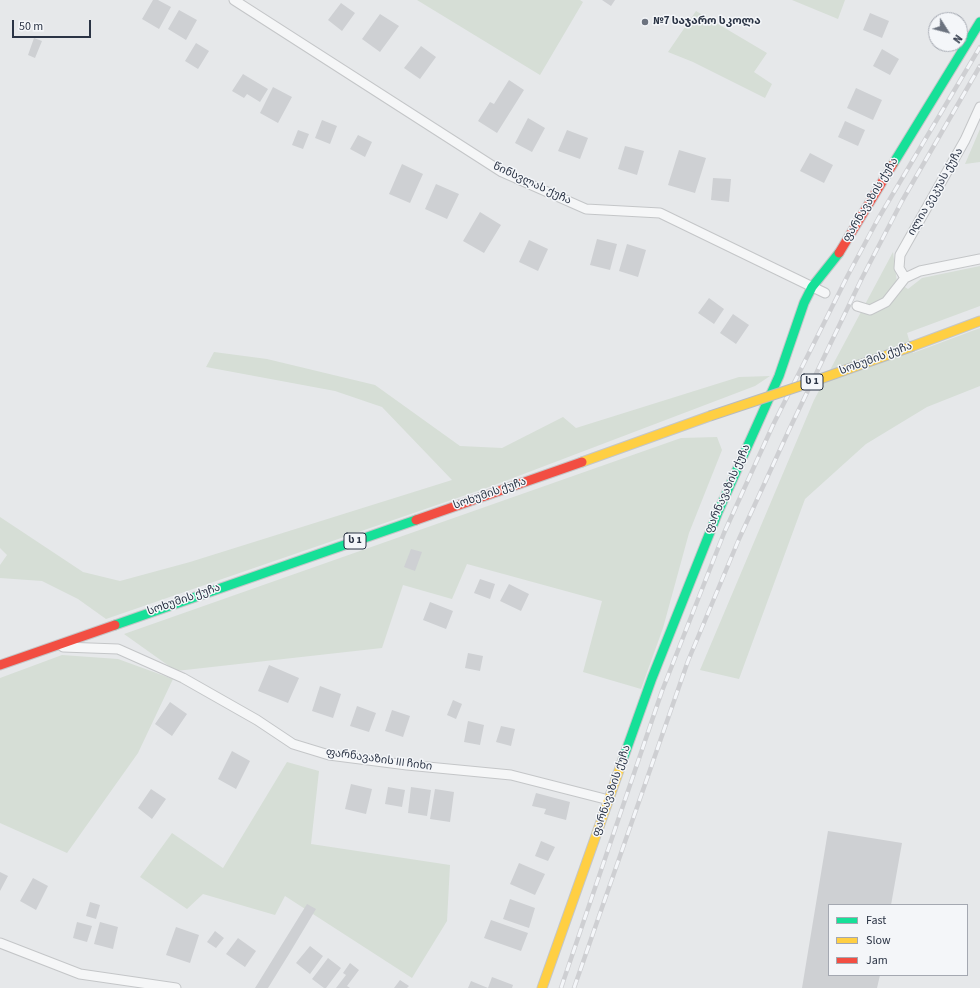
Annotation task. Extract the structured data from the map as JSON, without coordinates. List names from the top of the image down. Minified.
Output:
{"streets":{"main road":["ფარნავაზის ქუჩა","სოხუმის ქუჩა","ს 1"],"street":["წინსვლას ქუჩა","ილია ვეკუას ქუჩა","ფარნავაზის III ჩიხი"]},"crossings":[["წინსვლას ქუჩა","ფარნავაზის ქუჩა"],["ფარნავაზის ქუჩა","ფარნავაზის III ჩიხი"],["სოხუმის ქუჩა","ფარნავაზის III ჩიხი"]],"places":["№7 საჯარო სკოლა"],"legend":["Fast","Slow","Jam"],"scale_bar":"50 m","north":"bottom right"}
